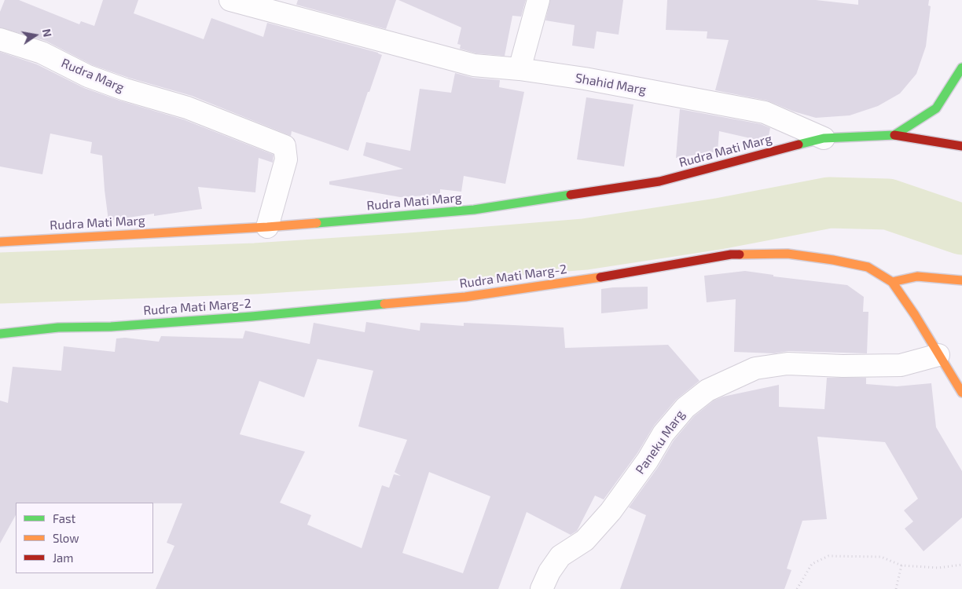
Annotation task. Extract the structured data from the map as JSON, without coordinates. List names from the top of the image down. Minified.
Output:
{"streets":{"street":["Rudra Marg","Shahid Marg","Rudra Mati Marg","Rudra Mati Marg-2","Paneku Marg"]},"crossings":[["Rudra Marg","Rudra Mati Marg"],["Shahid Marg","Rudra Mati Marg"],["Rudra Mati Marg-2","Paneku Marg"]],"legend":["Fast","Slow","Jam"],"north":"right"}
